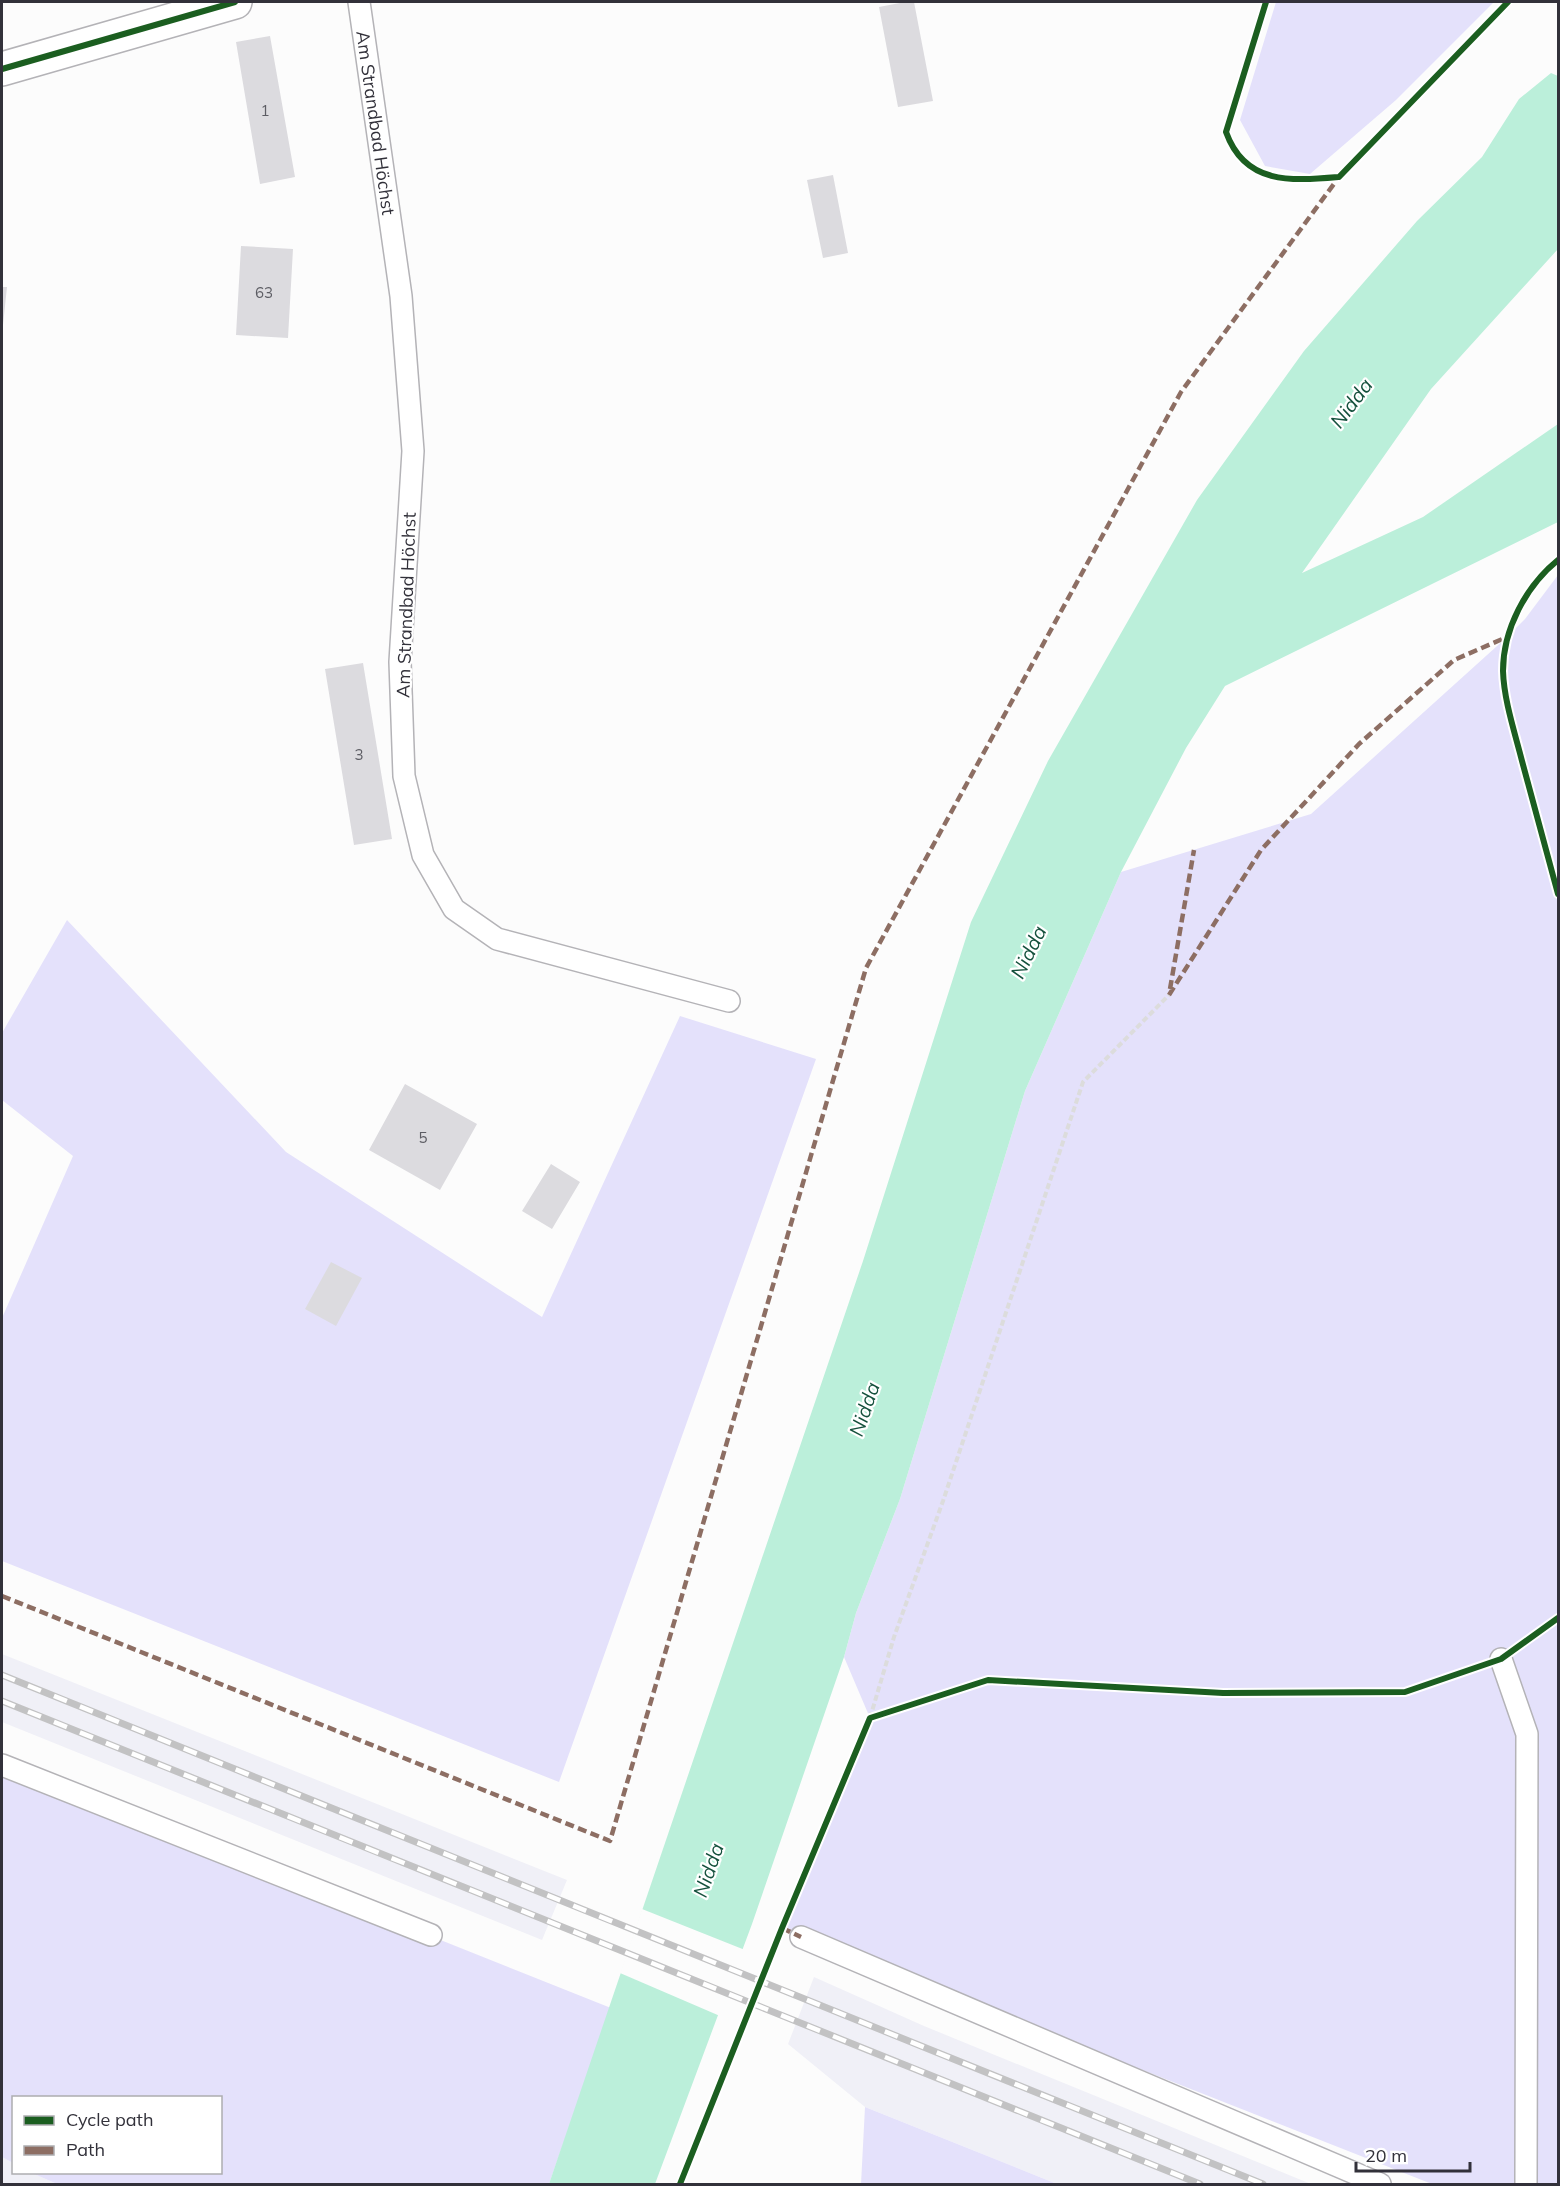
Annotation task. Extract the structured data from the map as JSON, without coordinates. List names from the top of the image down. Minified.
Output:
{"streets":{"lane":["Am Strandbad Höchst"]},"water":["Nidda"],"house_numbers":["1","63","3","5"],"legend":["Cycle path","Path"],"scale_bar":"20 m"}
